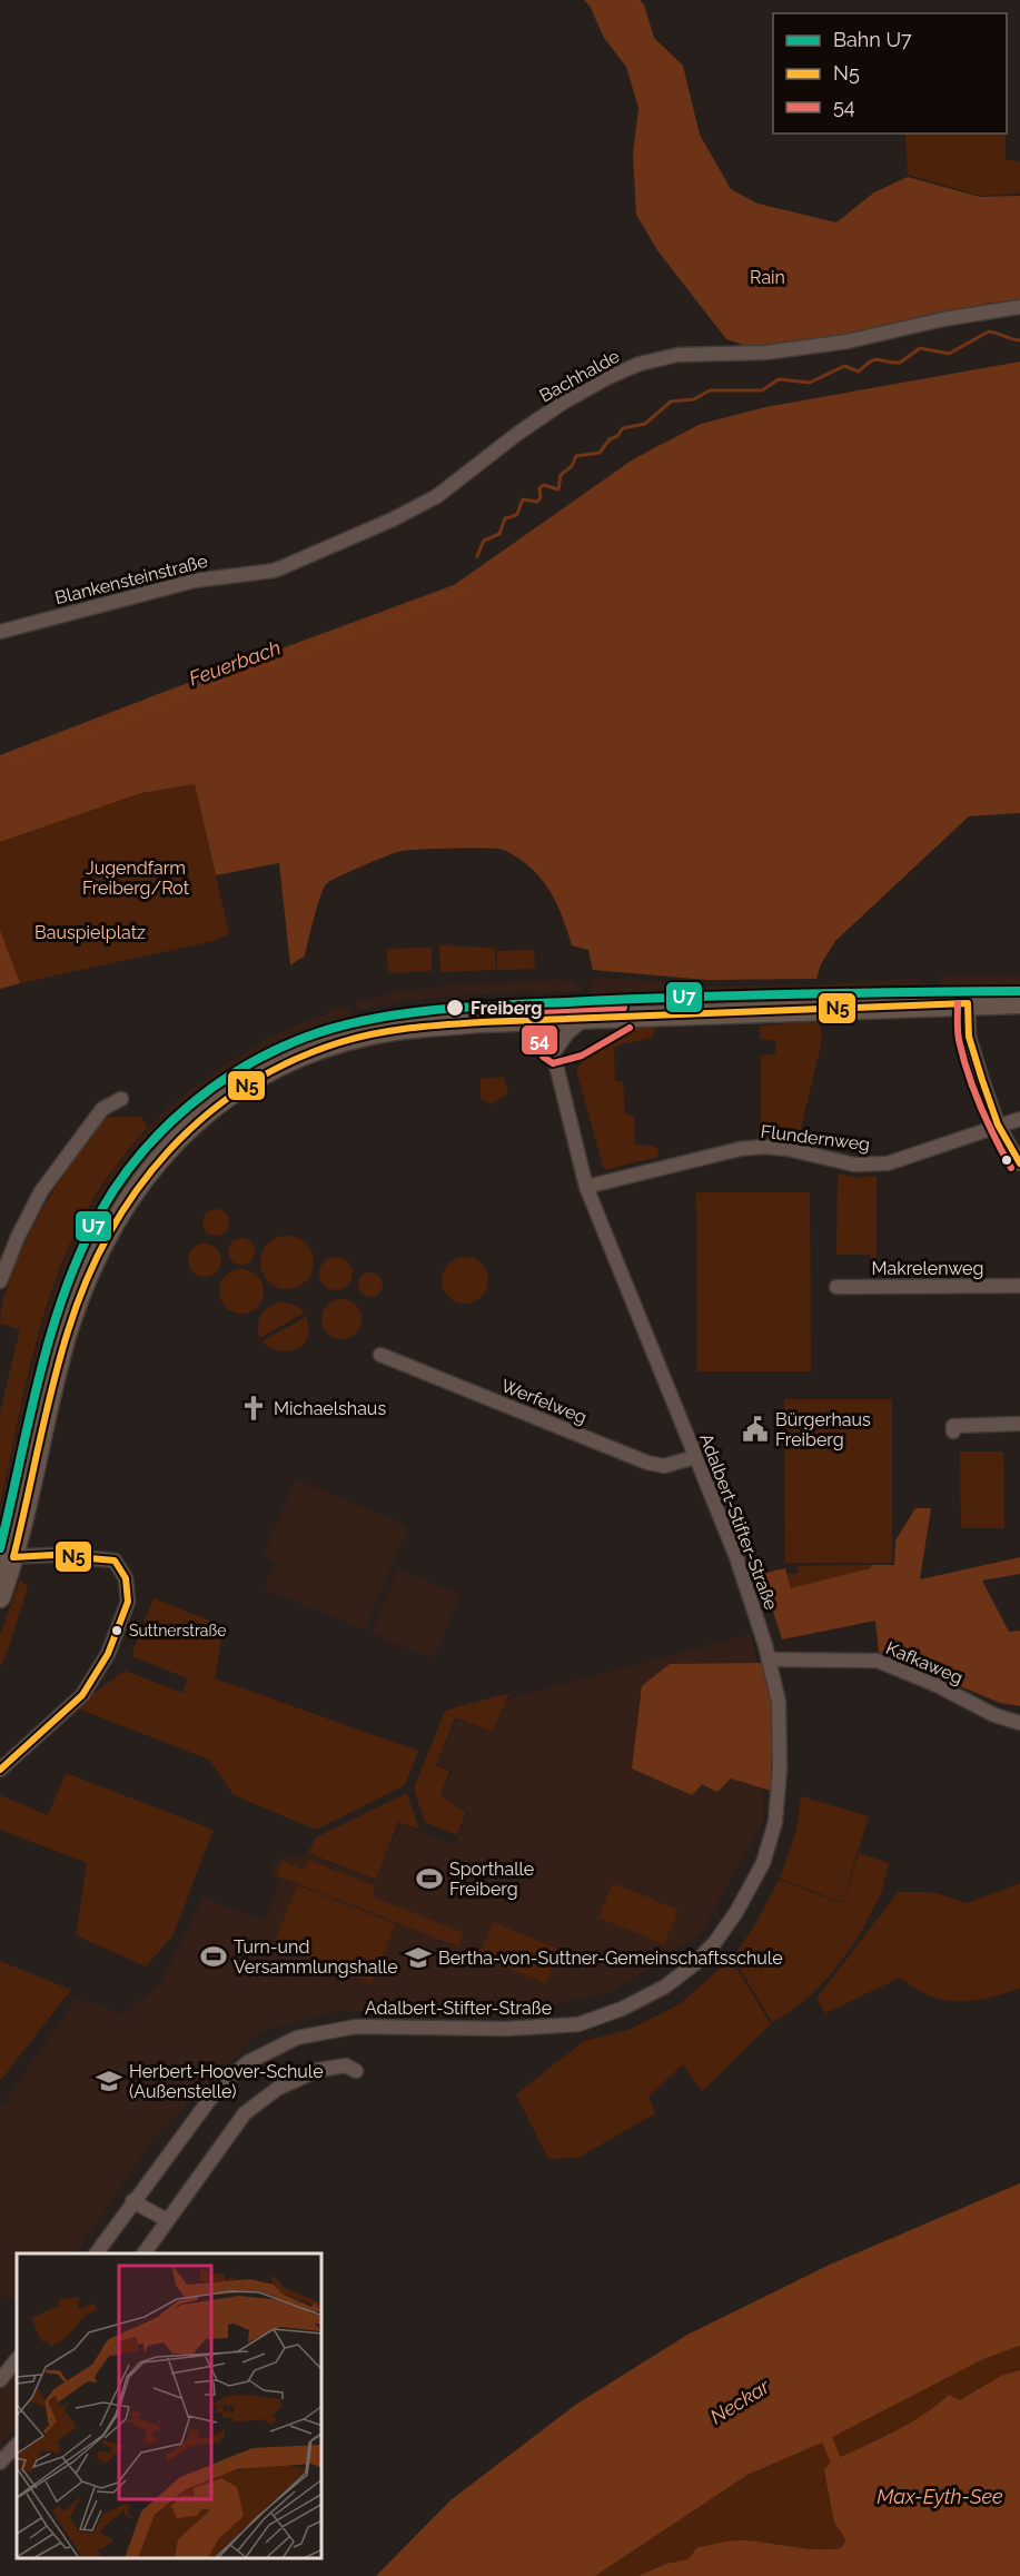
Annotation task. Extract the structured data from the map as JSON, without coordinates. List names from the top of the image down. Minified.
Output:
{"streets":{"street":["Bachhalde","Blankensteinstraße","Flundernweg","Makrelenweg","Werfelweg","Adalbert-Stifter-Straße","Kafkaweg"]},"crossings":[["Bachhalde","Blankensteinstraße"],["Flundernweg","Adalbert-Stifter-Straße"],["Werfelweg","Adalbert-Stifter-Straße"],["Adalbert-Stifter-Straße","Kafkaweg"]],"water":["Feuerbach","Neckar","Max-Eyth-See"],"parks":["Rain","Jugendfarm Freiberg/Rot","Bauspielplatz"],"places":{"other":["Freiberg","Suttnerstraße"],"church":["Michaelshaus"],"public building":["Bürgerhaus Freiberg"],"sports":["Sporthalle Freiberg","Turn-und Versammlungshalle"],"school or university":["Bertha-von-Suttner-Gemeinschaftsschule","Herbert-Hoover-Schule (Außenstelle)"]},"lines":["rail line U7","transit line N5","transit line 54"],"legend":["Bahn U7","N5","54"]}
